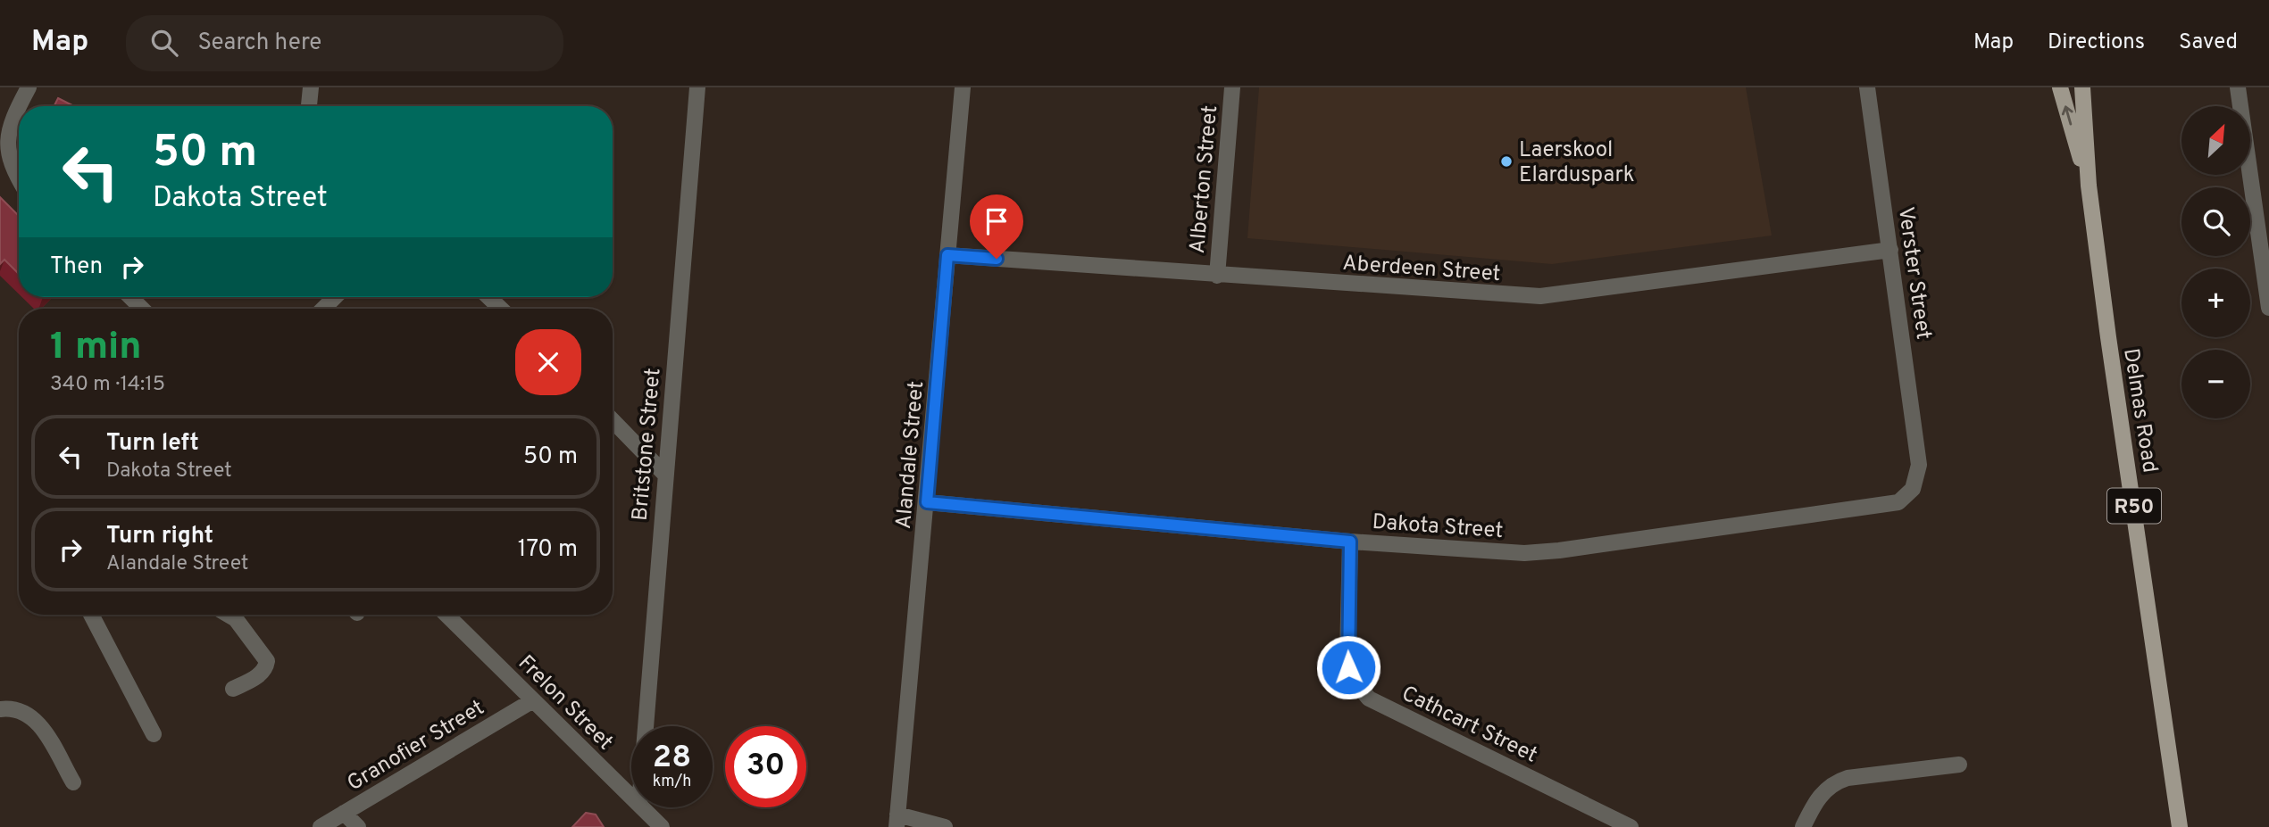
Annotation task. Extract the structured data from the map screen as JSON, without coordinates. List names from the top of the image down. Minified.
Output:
{"streets":{"main road":["Delmas Road","R50"],"street":["Alberton Street","Aberdeen Street","Verster Street","Britstone Street","Alandale Street","Dakota Street","Frelon Street","Cathcart Street","Granofier Street"]},"crossings":[["Alberton Street","Aberdeen Street"],["Aberdeen Street","Verster Street"],["Aberdeen Street","Alandale Street"],["Verster Street","Dakota Street"],["Alandale Street","Dakota Street"],["Dakota Street","Cathcart Street"],["Frelon Street","Granofier Street"]],"places":["Laerskool Elarduspark"],"north":"top right","page":{"header":"Map","search":"Search here","nav":["Map","Directions","Saved"],"map_buttons":["+","−"],"turn":["50 m","Dakota Street"],"then":"Then","heading":["1 min","340 m · 14:15"],"list":[{"name":"Turn left","note":"Dakota Street","value":"50 m"},{"name":"Turn right","note":"Alandale Street","value":"170 m"}],"speed":"28 km/h","limit":"30"}}
